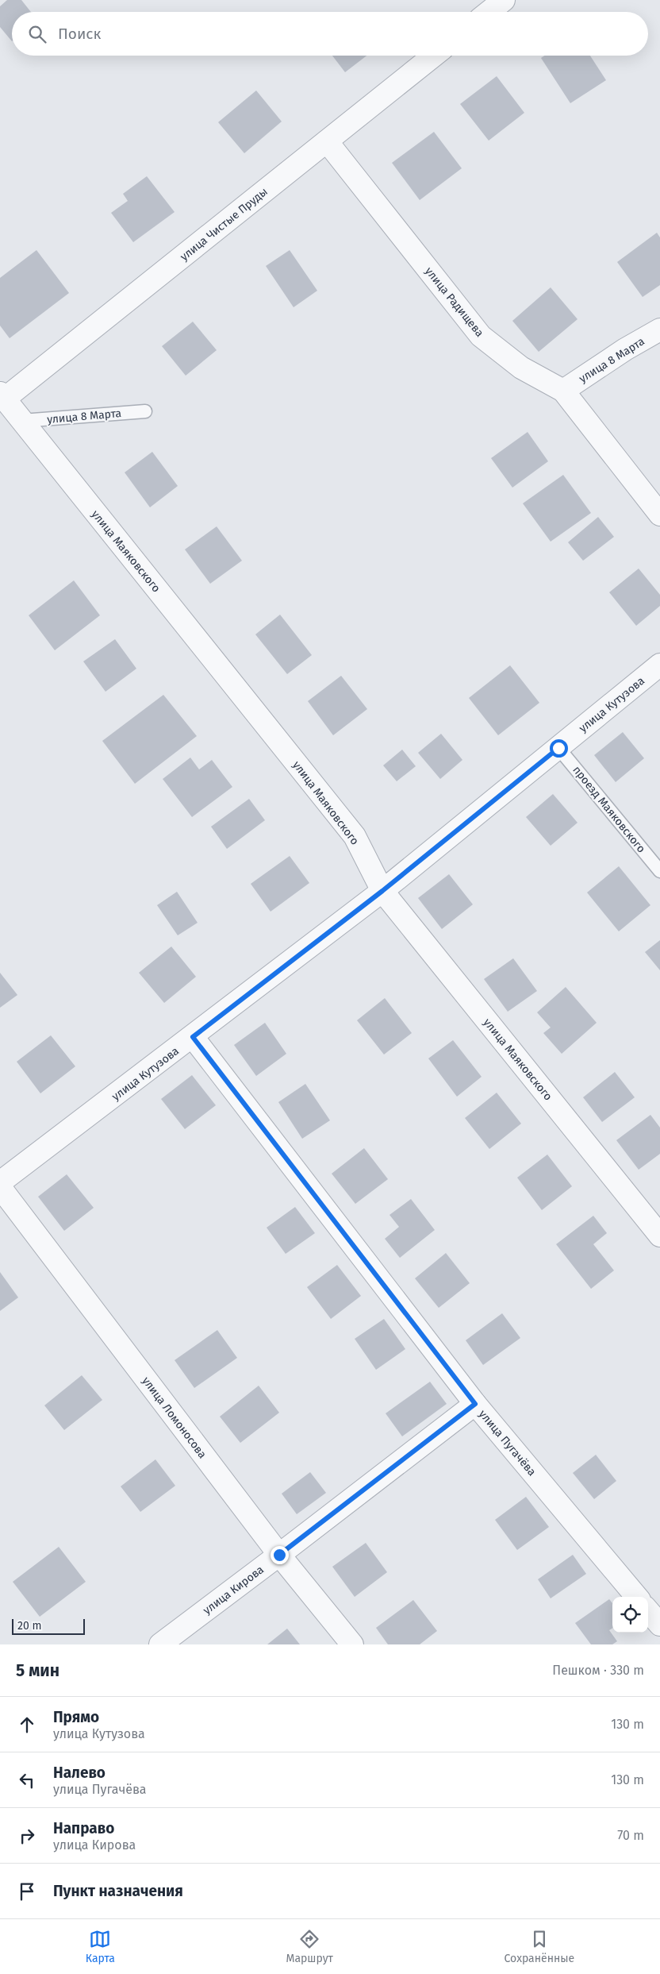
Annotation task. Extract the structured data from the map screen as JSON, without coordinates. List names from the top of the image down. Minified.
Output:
{"streets":{"street":["улица Чистые Пруды","улица Радищева","улица 8 Марта","улица Маяковского","улица Кутузова","улица Ломоносова","улица Пугачёва","улица Кирова"],"lane":["проезд Маяковского"]},"crossings":[["улица Чистые Пруды","улица Радищева"],["улица Чистые Пруды","улица Маяковского"],["улица Радищева","улица 8 Марта"],["улица 8 Марта","улица Маяковского"],["улица Маяковского","улица Кутузова"],["улица Кутузова","проезд Маяковского"],["улица Кутузова","улица Пугачёва"],["улица Ломоносова","улица Кирова"],["улица Пугачёва","улица Кирова"]],"scale_bar":"20 m","page":{"search":"Поиск","scale":"20 m","heading":["5 мин","Пешком · 330 m"],"list":[["Прямо","улица Кутузова","130 m"],["Налево","улица Пугачёва","130 m"],["Направо","улица Кирова","70 m"],"Пункт назначения"],"nav":["Карта","Маршрут","Сохранённые"]}}
